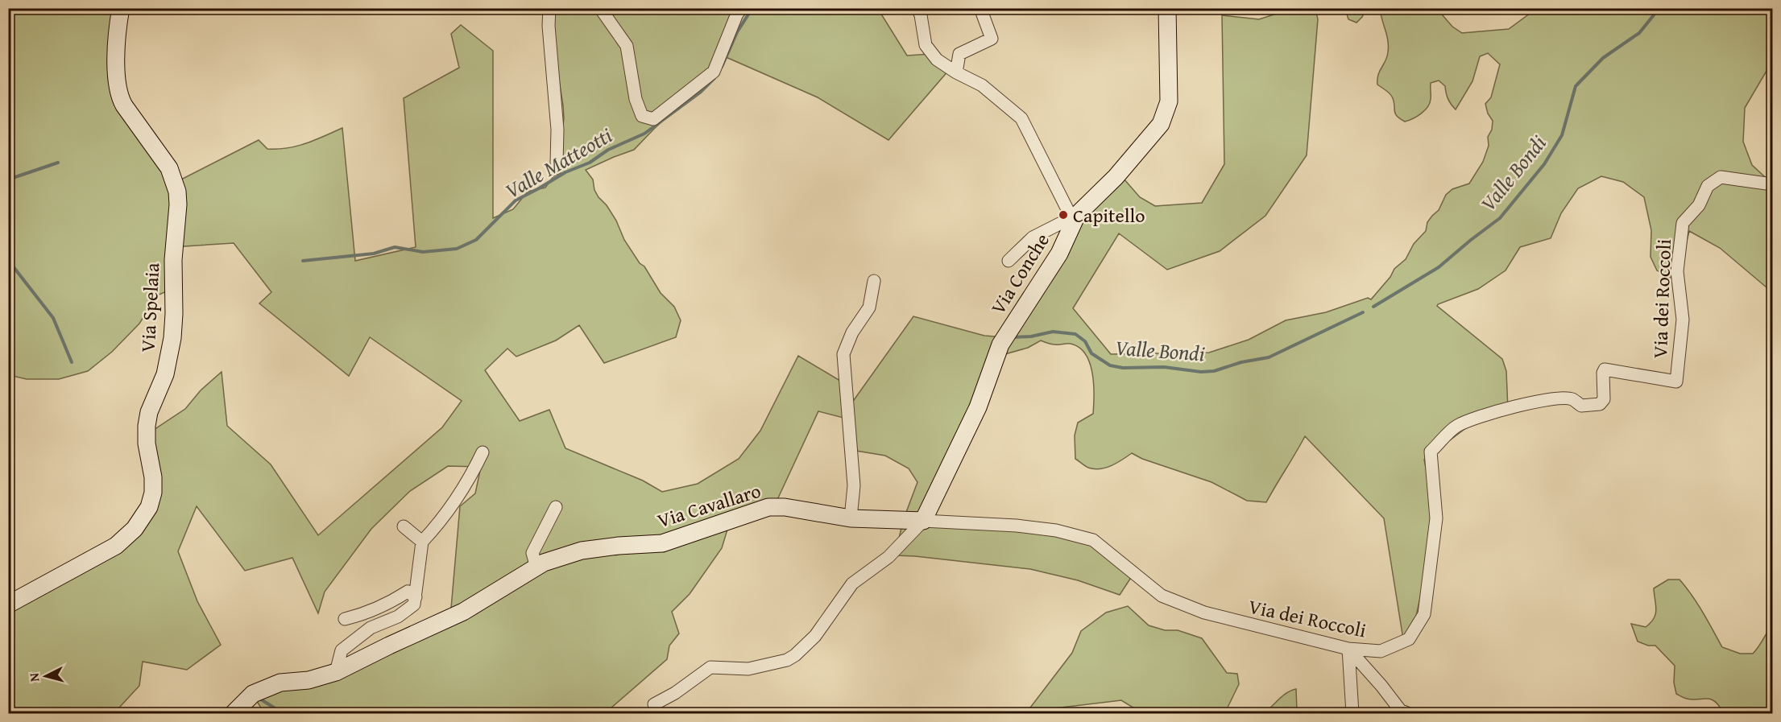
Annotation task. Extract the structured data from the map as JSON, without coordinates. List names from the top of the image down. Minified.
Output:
{"streets":{"street":["Via Conche","Via dei Roccoli","Via Spelaia","Via Cavallaro"]},"crossings":[["Via Conche","Via dei Roccoli"],["Via Conche","Via Cavallaro"],["Via dei Roccoli","Via Cavallaro"]],"water":["Valle Matteotti","Valle Bondi"],"places":["Capitello"],"north":"left"}
